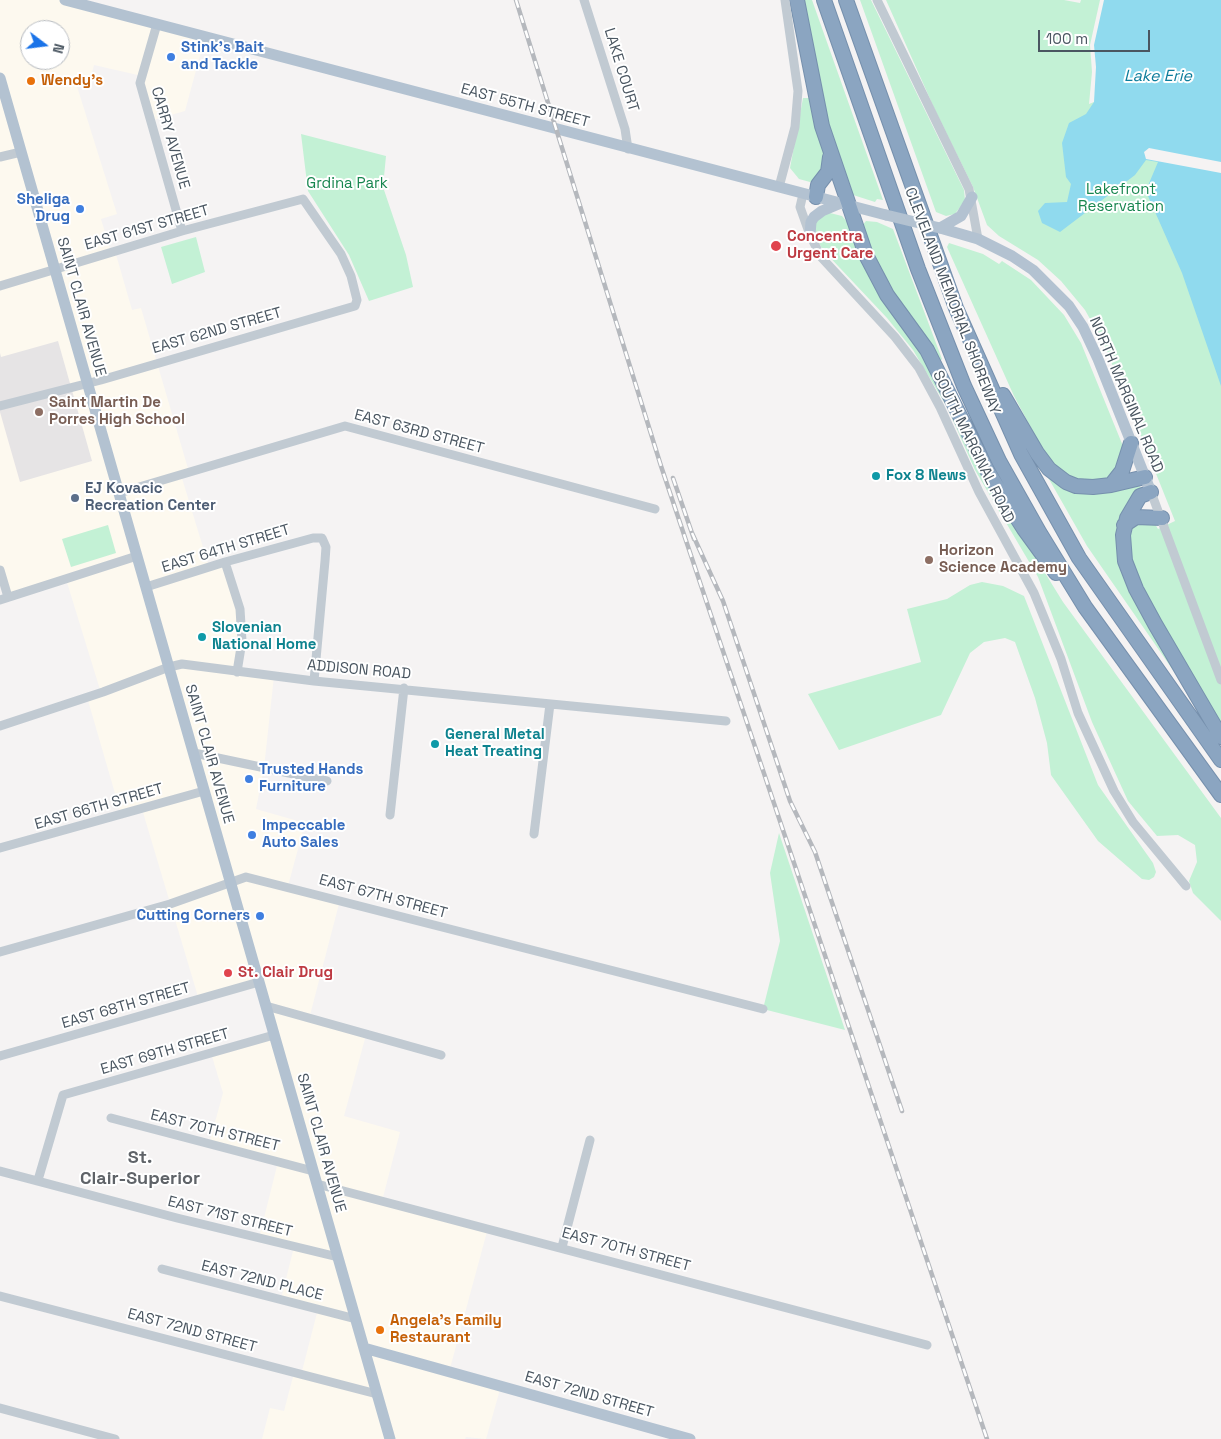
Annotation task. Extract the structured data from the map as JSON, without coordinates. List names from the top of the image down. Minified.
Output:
{"streets":{"highway":["CLEVELAND MEMORIAL SHOREWAY"],"main road":["EAST 55TH STREET","SAINT CLAIR AVENUE","NORTH MARGINAL ROAD","EAST 72ND STREET"],"street":["LAKE COURT","CARRY AVENUE","EAST 61ST STREET","EAST 62ND STREET","EAST 63RD STREET","SOUTH MARGINAL ROAD","EAST 64TH STREET","ADDISON ROAD","EAST 66TH STREET","EAST 67TH STREET","EAST 68TH STREET","EAST 69TH STREET","EAST 70TH STREET","EAST 71ST STREET","EAST 72ND PLACE"]},"crossings":[["LAKE COURT","EAST 55TH STREET"],["EAST 55TH STREET","CARRY AVENUE"],["EAST 55TH STREET","NORTH MARGINAL ROAD"],["EAST 55TH STREET","SOUTH MARGINAL ROAD"],["CARRY AVENUE","EAST 61ST STREET"],["EAST 61ST STREET","SAINT CLAIR AVENUE"],["EAST 61ST STREET","EAST 62ND STREET"],["SAINT CLAIR AVENUE","EAST 62ND STREET"],["SAINT CLAIR AVENUE","EAST 63RD STREET"],["SAINT CLAIR AVENUE","EAST 64TH STREET"],["SAINT CLAIR AVENUE","ADDISON ROAD"],["SAINT CLAIR AVENUE","EAST 66TH STREET"],["SAINT CLAIR AVENUE","EAST 67TH STREET"],["SAINT CLAIR AVENUE","EAST 68TH STREET"],["SAINT CLAIR AVENUE","EAST 69TH STREET"],["SAINT CLAIR AVENUE","EAST 70TH STREET"],["SAINT CLAIR AVENUE","EAST 71ST STREET"],["SAINT CLAIR AVENUE","EAST 72ND PLACE"],["SAINT CLAIR AVENUE","EAST 72ND STREET"],["EAST 64TH STREET","ADDISON ROAD"],["EAST 69TH STREET","EAST 71ST STREET"]],"districts":["St. Clair-Superior"],"water":["Lake Erie"],"parks":["Grdina Park","Lakefront Reservation"],"places":["Stink's Bait and Tackle","Wendy's","Sheliga Drug","Concentra Urgent Care","Saint Martin De Porres High School","Fox 8 News","EJ Kovacic Recreation Center","Horizon Science Academy","Slovenian National Home","General Metal Heat Treating","Trusted Hands Furniture","Impeccable Auto Sales","Cutting Corners","St. Clair Drug","Angela's Family Restaurant"],"scale_bar":"100 m","north":"right"}
